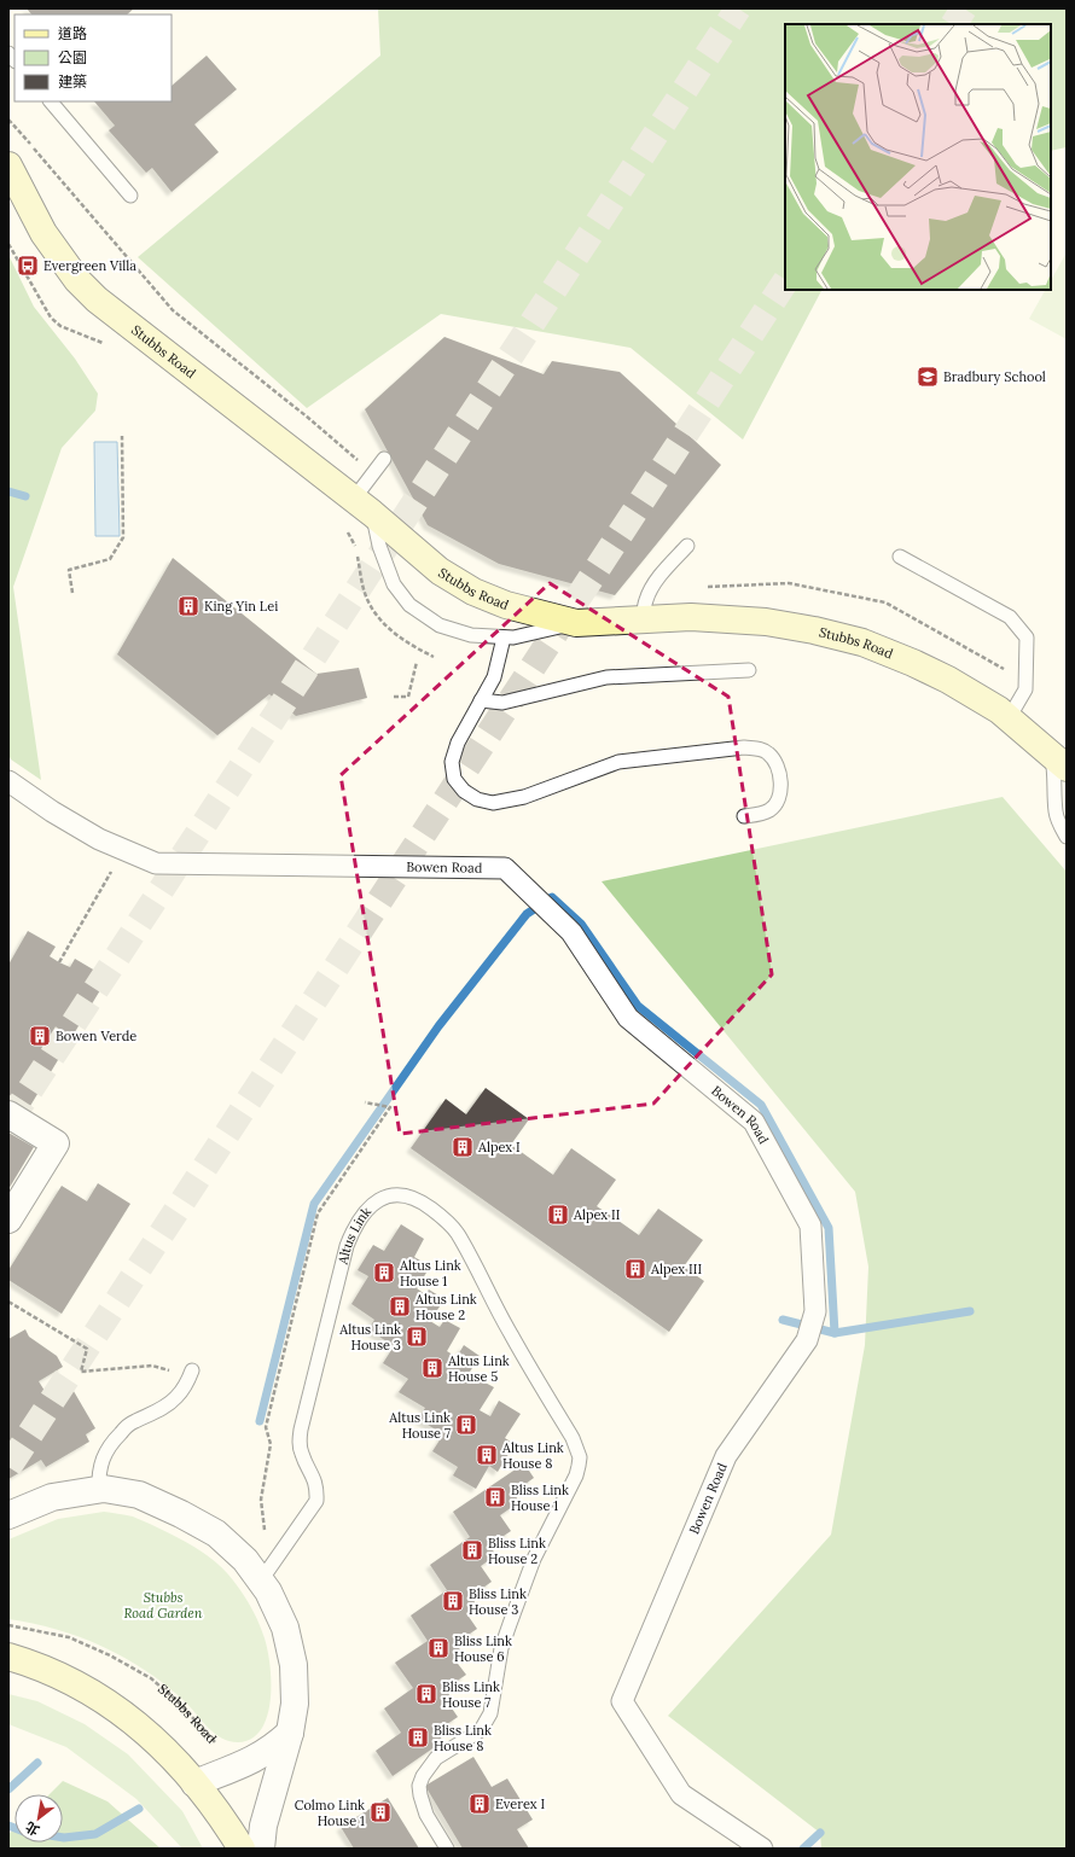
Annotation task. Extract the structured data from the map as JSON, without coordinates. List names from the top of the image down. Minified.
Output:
{"streets":{"main road":["Stubbs Road"],"street":["Bowen Road"],"lane":["Altus Link"]},"parks":["Stubbs Road Garden"],"places":{"bus stop":["Evergreen Villa"],"school or university":["Bradbury School"],"building":["King Yin Lei","Bowen Verde","Alpex I","Alpex II","Alpex III","Altus Link House 1","Altus Link House 2","Altus Link House 3","Altus Link House 5","Altus Link House 7","Altus Link House 8","Bliss Link House 1","Bliss Link House 2","Bliss Link House 3","Bliss Link House 6","Bliss Link House 7","Bliss Link House 8","Everex I","Colmo Link House 1"]},"legend":["道路","公園","建築"],"north":"bottom left"}
